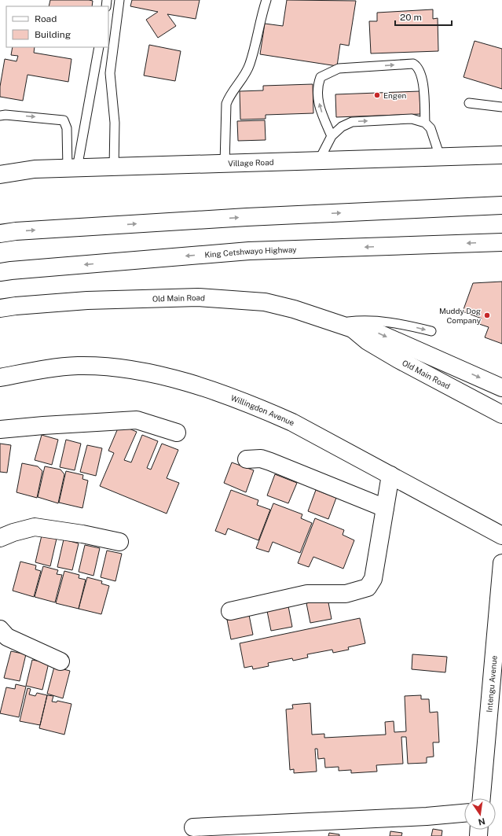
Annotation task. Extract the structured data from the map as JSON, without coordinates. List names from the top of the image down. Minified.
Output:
{"streets":{"main road":["Village Road","King Cetshwayo Highway","Old Main Road","Willingdon Avenue","Intengu Avenue"]},"places":["Engen","Muddy Dog Company"],"legend":["Road","Building"],"scale_bar":"20 m","north":"bottom"}
